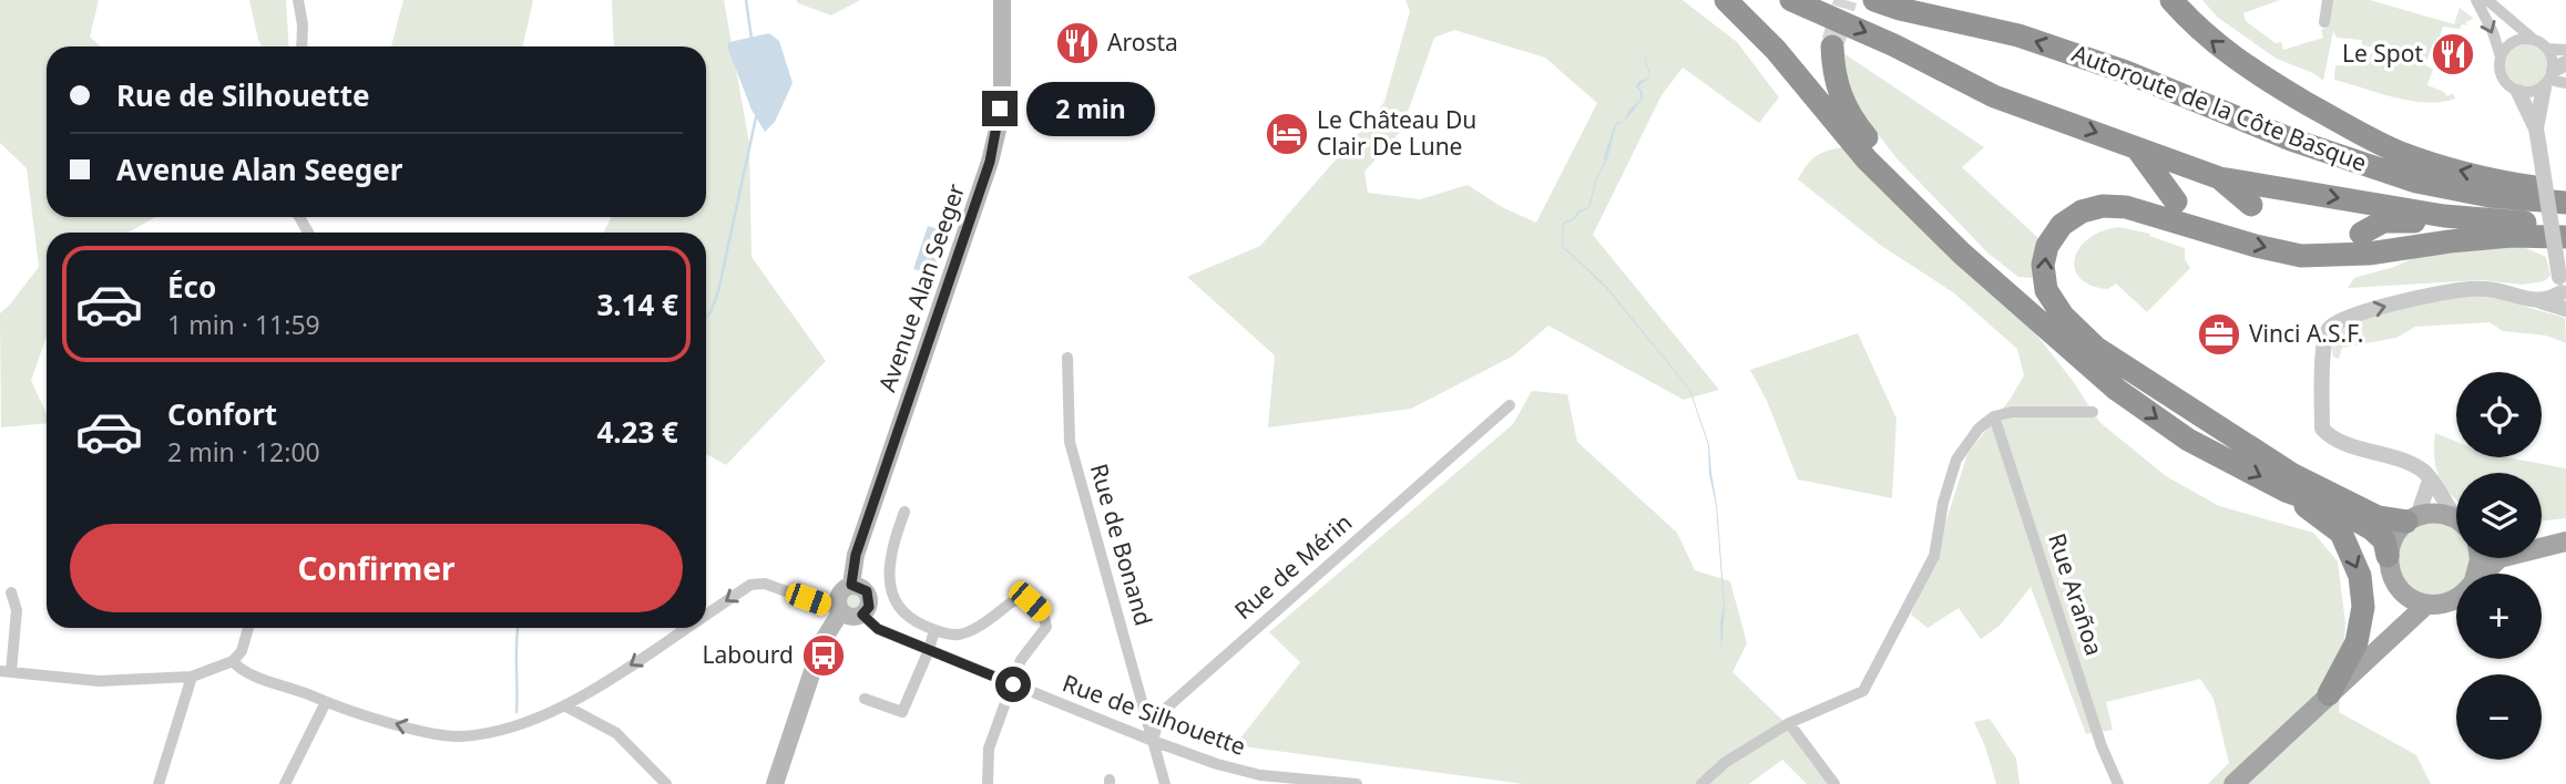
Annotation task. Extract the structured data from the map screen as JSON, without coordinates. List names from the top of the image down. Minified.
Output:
{"streets":{"highway":["Autoroute de la Côte Basque"],"main road":["Avenue Alan Seeger"],"street":["Rue de Bonand","Rue de Mérin","Rue Arañoa","Rue de Silhouette"]},"crossings":[["Avenue Alan Seeger","Rue de Silhouette"],["Rue de Bonand","Rue de Mérin"],["Rue de Bonand","Rue de Silhouette"],["Rue de Mérin","Rue de Silhouette"]],"places":{"restaurant":["Arosta","Le Spot"],"hotel":["Le Château Du Clair De Lune"],"office":["Vinci A.S.F."],"bus stop":["Labourd"]},"page":{"banner":["Rue de Silhouette","Avenue Alan Seeger"],"bubble":"2 min","list":[{"name":"Éco","note":"1 min · 11:59","value":"3.14 €"},{"name":"Confort","note":"2 min · 12:00","value":"4.23 €"}],"map_buttons":["+","−"],"buttons":"Confirmer"}}
